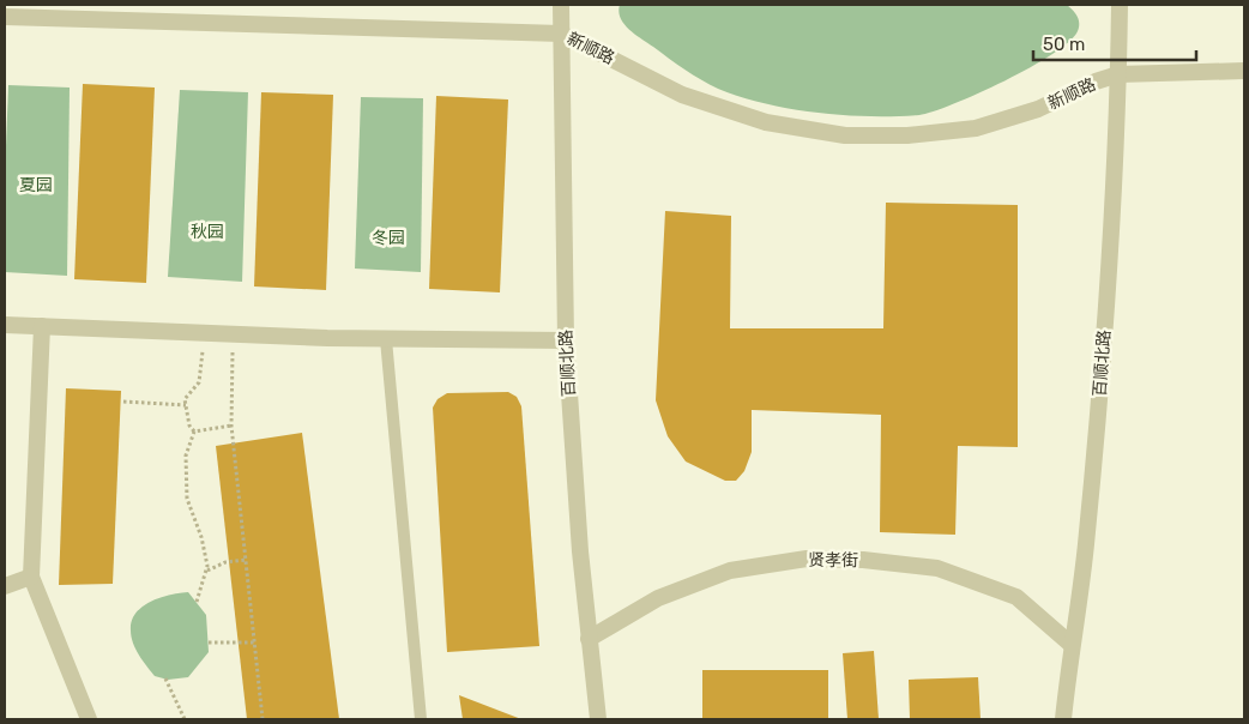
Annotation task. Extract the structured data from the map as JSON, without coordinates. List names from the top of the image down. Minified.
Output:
{"streets":{"street":["新顺路","百顺北路","贤孝街"]},"crossings":[["新顺路","百顺北路"],["百顺北路","贤孝街"]],"parks":["夏园","秋园","冬园"],"scale_bar":"50 m"}
